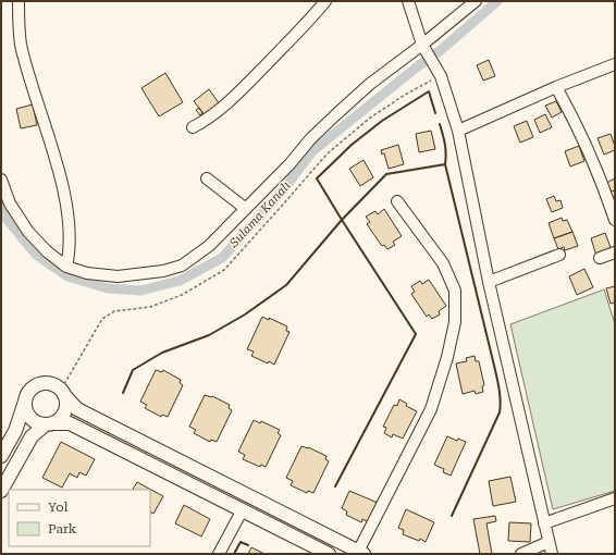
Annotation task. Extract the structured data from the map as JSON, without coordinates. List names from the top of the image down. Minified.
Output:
{"water":["Sulama Kanalı"],"legend":["Yol","Park"]}
